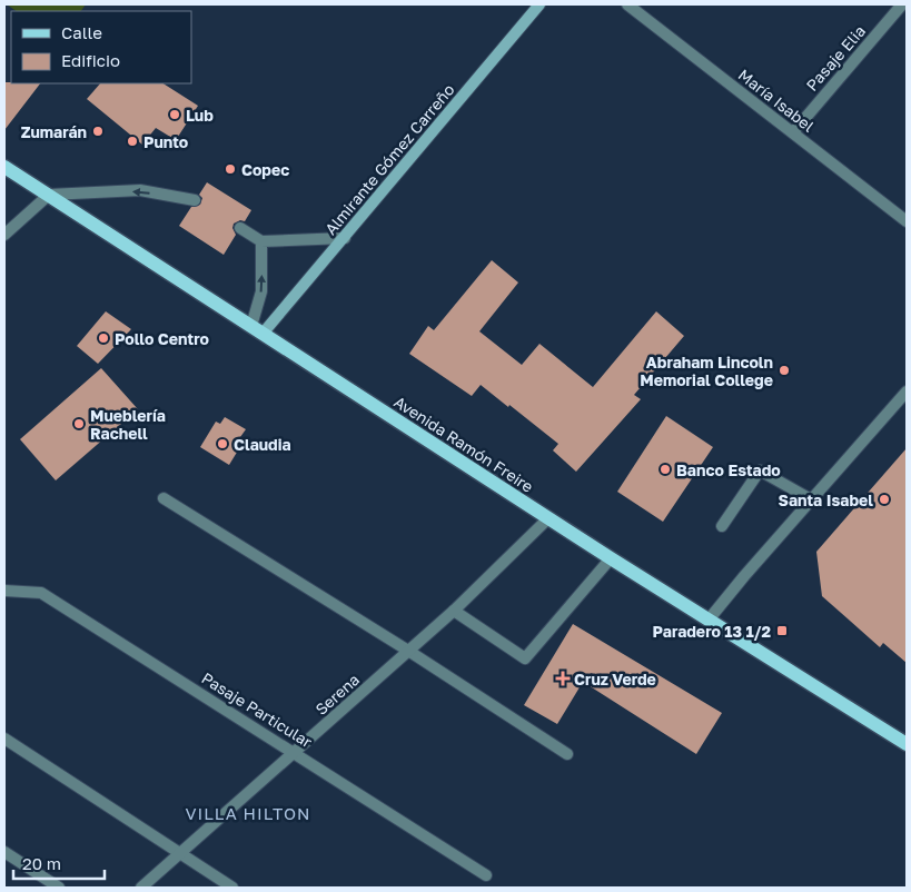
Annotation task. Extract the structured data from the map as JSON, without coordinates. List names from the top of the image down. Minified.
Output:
{"streets":{"main road":["Almirante Gómez Carreño","Avenida Ramón Freire"],"street":["Pasaje Elia","María Isabel","Serena","Pasaje Particular"]},"crossings":[["Pasaje Elia","María Isabel"],["Almirante Gómez Carreño","Avenida Ramón Freire"],["Avenida Ramón Freire","Serena"],["Serena","Pasaje Particular"]],"districts":["VILLA HILTON"],"places":{"other":["Lub","Zumarán","Punto","Copec","Pollo Centro","Abraham Lincoln Memorial College","Mueblería Rachell","Claudia","Banco Estado","Santa Isabel"],"transit":["Paradero 13 1/2"],"health":["Cruz Verde"]},"legend":["Calle","Edificio"],"scale_bar":"20 m"}
